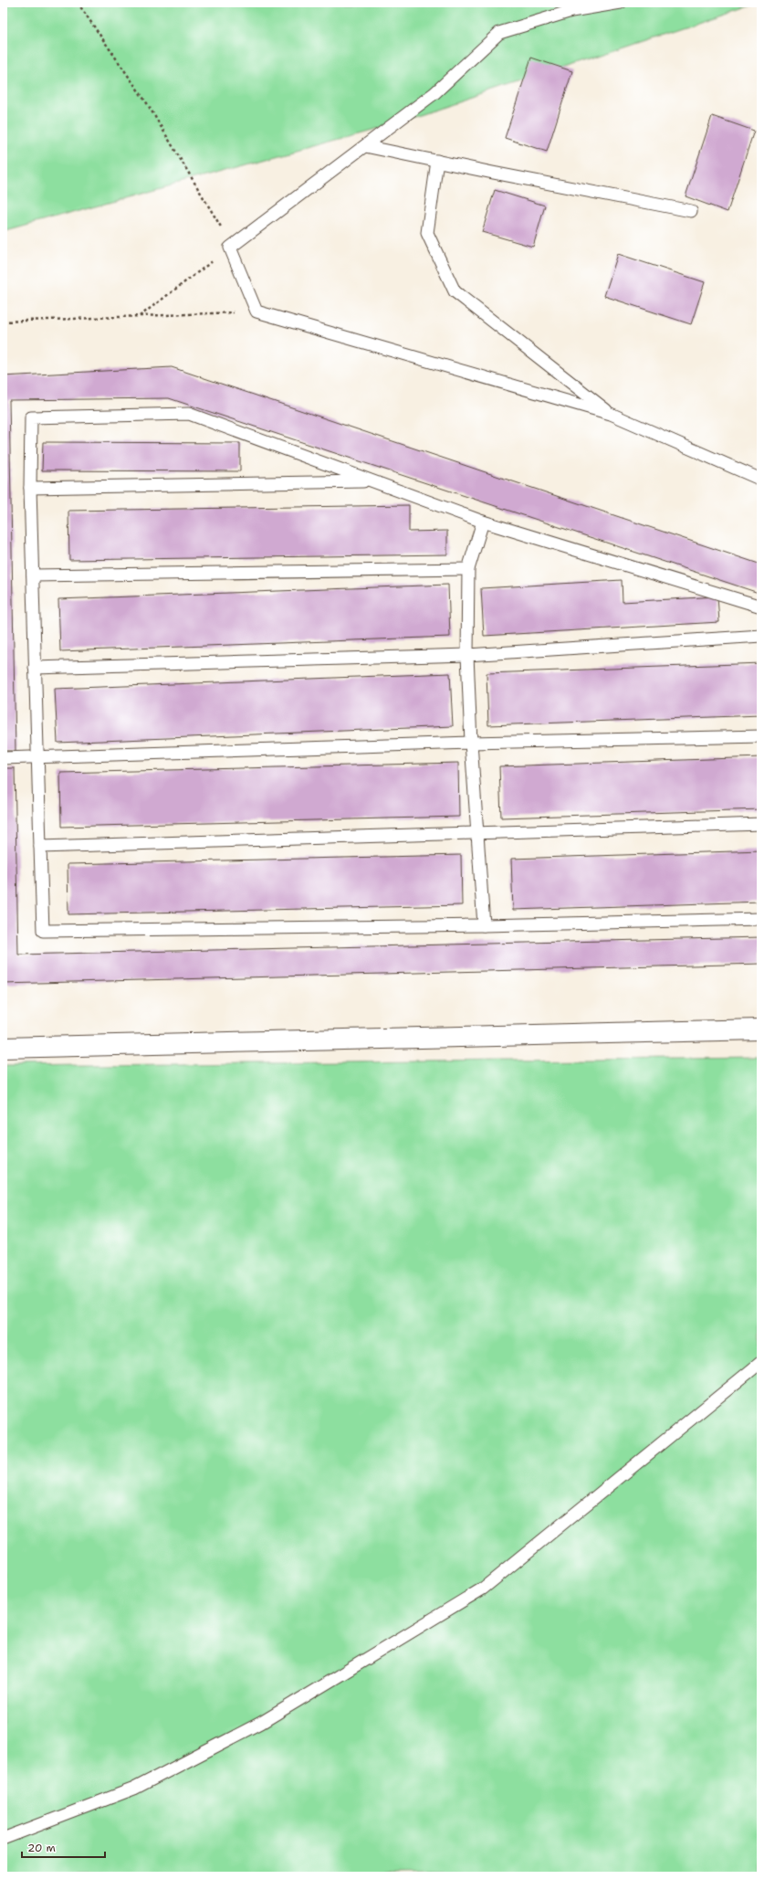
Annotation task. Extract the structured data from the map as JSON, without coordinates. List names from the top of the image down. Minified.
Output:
{"scale_bar":"20 m"}
